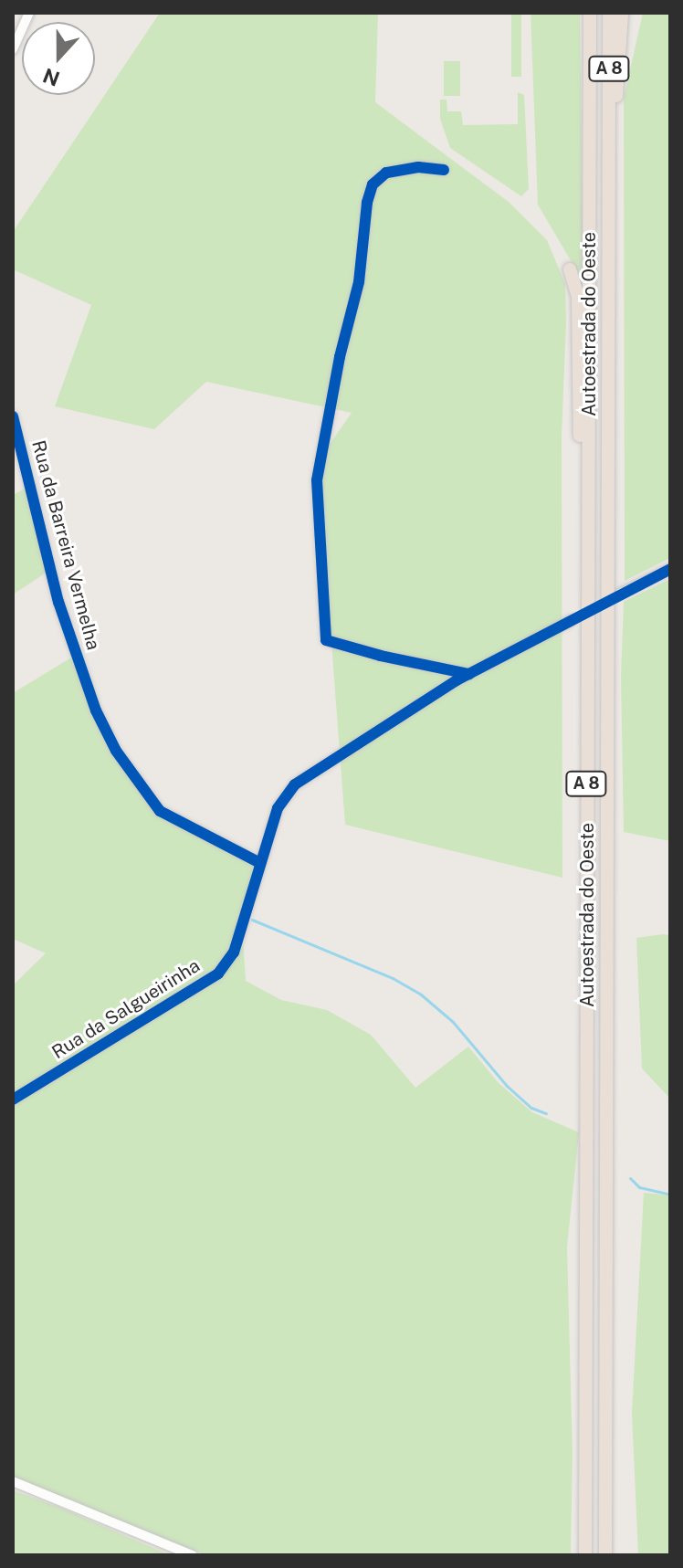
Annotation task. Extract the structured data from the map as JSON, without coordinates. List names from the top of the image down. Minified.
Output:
{"streets":{"highway":["A 8","Autoestrada do Oeste"],"street":["Rua da Barreira Vermelha","Rua da Salgueirinha"]},"crossings":[["Rua da Barreira Vermelha","Rua da Salgueirinha"]],"north":"bottom"}
